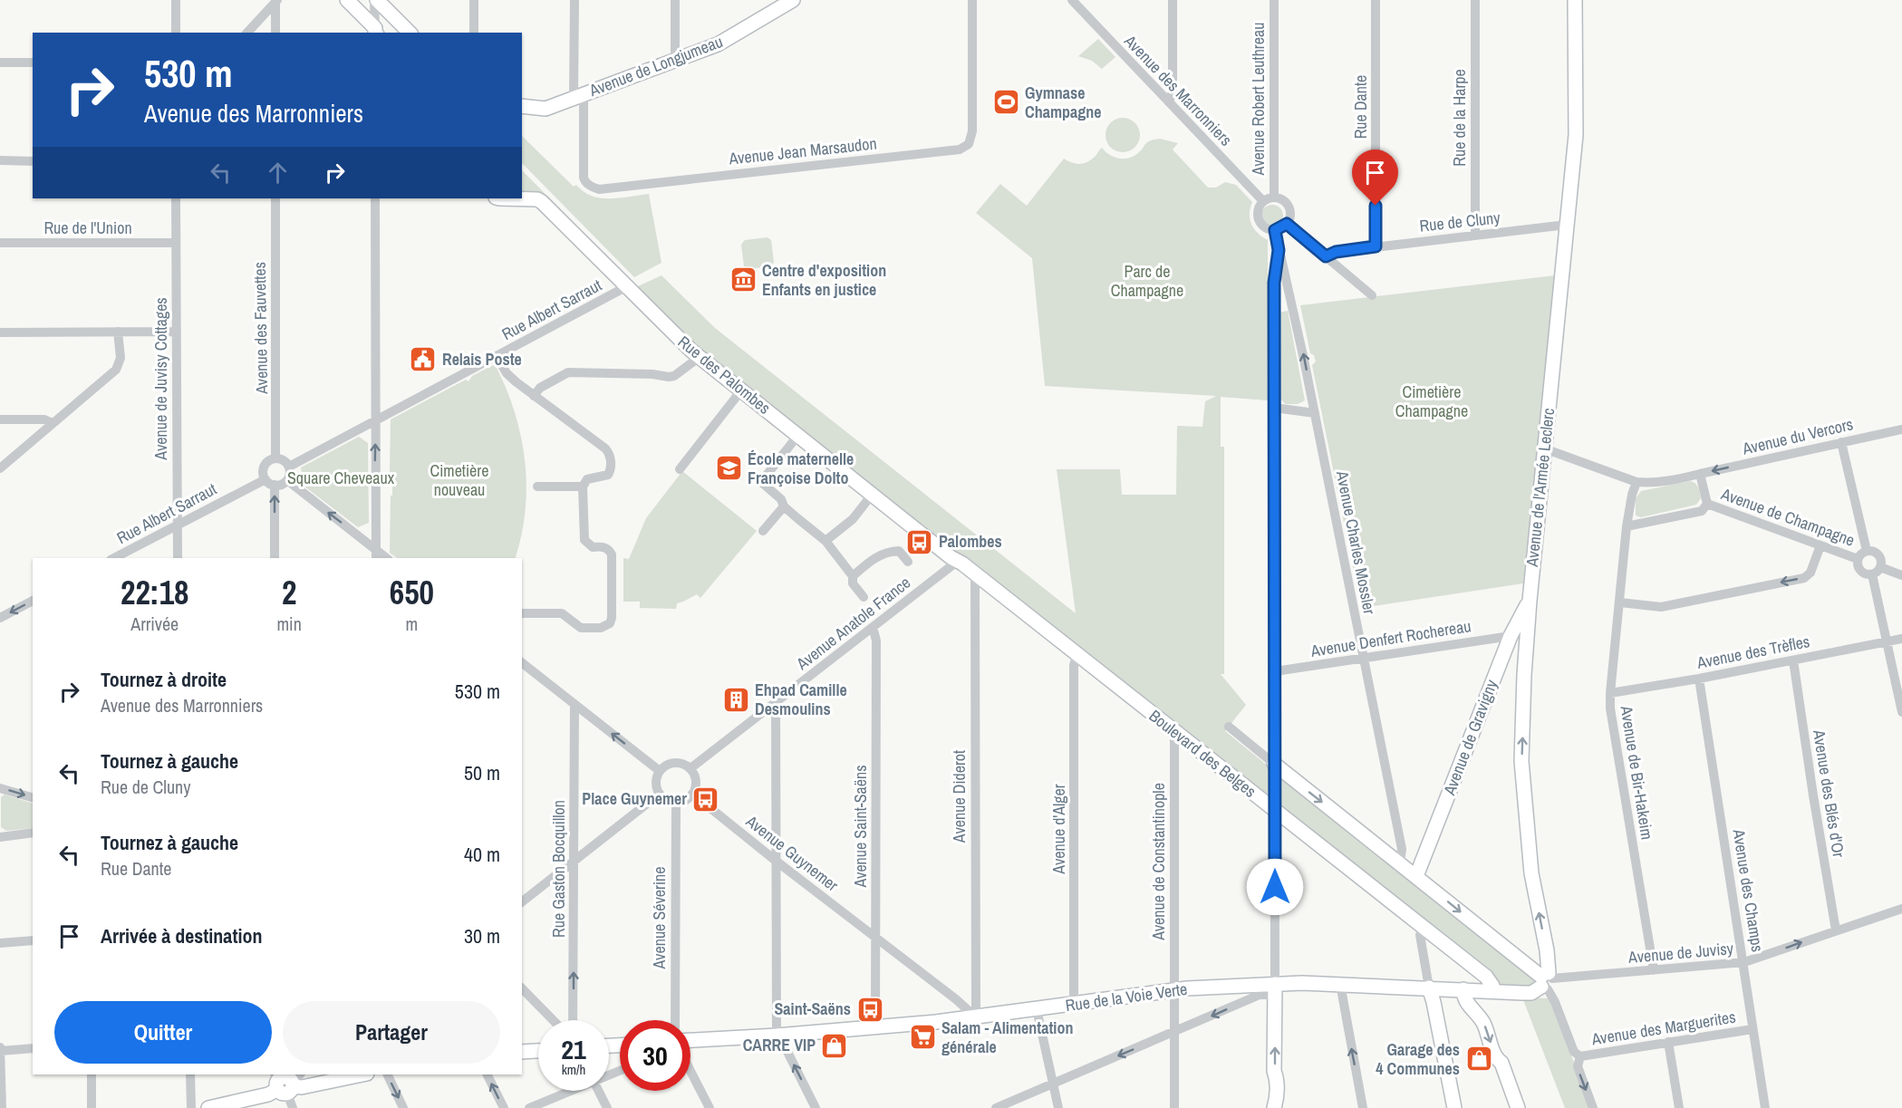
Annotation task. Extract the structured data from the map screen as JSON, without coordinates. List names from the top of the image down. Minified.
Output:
{"streets":{"street":["Avenue de Longjumeau","Avenue des Marronniers","Avenue Robert Leuthreau","Rue Dante","Rue de la Harpe","Avenue Jean Marsaudon","Rue de Cluny","Rue de l'Union","Rue Albert Sarraut","Avenue des Fauvettes","Rue des Palombes","Avenue de Juvisy Cottages","Avenue du Vercors","Avenue de l'Armée Leclerc","Avenue de Champagne","Avenue Charles Mossler","Avenue Anatole France","Avenue Denfert Rochereau","Avenue des Trèfles","Avenue de Gravigny","Boulevard des Belges","Avenue de Bir-Hakeim","Avenue des Blés d'Or","Avenue Diderot","Avenue Saint-Saëns","Avenue d'Alger","Avenue Guynemer","Avenue de Constantinople","Rue Gaston Bocquillon","Avenue des Champs","Avenue Séverine","Avenue de Juvisy","Rue de la Voie Verte","Avenue des Marguerites"]},"crossings":[["Avenue de Longjumeau","Avenue Jean Marsaudon"],["Avenue des Marronniers","Avenue Robert Leuthreau"],["Avenue des Marronniers","Avenue Charles Mossler"],["Avenue Robert Leuthreau","Avenue Charles Mossler"],["Rue Dante","Rue de Cluny"],["Rue de la Harpe","Rue de Cluny"],["Rue de Cluny","Avenue de l'Armée Leclerc"],["Rue de l'Union","Avenue de Juvisy Cottages"],["Rue Albert Sarraut","Avenue des Fauvettes"],["Rue Albert Sarraut","Rue des Palombes"],["Rue Albert Sarraut","Avenue de Juvisy Cottages"],["Rue des Palombes","Avenue Anatole France"],["Rue des Palombes","Boulevard des Belges"],["Avenue du Vercors","Avenue de Bir-Hakeim"],["Avenue de l'Armée Leclerc","Avenue de Gravigny"],["Avenue de l'Armée Leclerc","Avenue de Juvisy"],["Avenue de l'Armée Leclerc","Rue de la Voie Verte"],["Avenue Charles Mossler","Avenue Denfert Rochereau"],["Avenue Anatole France","Boulevard des Belges"],["Avenue Anatole France","Avenue Saint-Saëns"],["Avenue Anatole France","Avenue Guynemer"],["Avenue Anatole France","Avenue Séverine"],["Avenue Denfert Rochereau","Avenue de Gravigny"],["Avenue des Trèfles","Avenue de Bir-Hakeim"],["Avenue des Trèfles","Avenue des Blés d'Or"],["Avenue des Trèfles","Avenue des Champs"],["Boulevard des Belges","Avenue Diderot"],["Boulevard des Belges","Avenue d'Alger"],["Boulevard des Belges","Avenue de Constantinople"],["Boulevard des Belges","Rue de la Voie Verte"],["Avenue de Bir-Hakeim","Avenue de Juvisy"],["Avenue des Blés d'Or","Avenue de Juvisy"],["Avenue Diderot","Avenue Guynemer"],["Avenue Diderot","Rue de la Voie Verte"],["Avenue Saint-Saëns","Avenue Guynemer"],["Avenue Saint-Saëns","Rue de la Voie Verte"],["Avenue d'Alger","Rue de la Voie Verte"],["Avenue Guynemer","Avenue Séverine"],["Avenue Guynemer","Rue de la Voie Verte"],["Avenue de Constantinople","Rue de la Voie Verte"],["Avenue des Champs","Avenue de Juvisy"],["Avenue des Champs","Avenue des Marguerites"],["Avenue de Juvisy","Rue de la Voie Verte"]],"one_way":["Avenue du Vercors","Avenue de l'Armée Leclerc","Rue Gaston Bocquillon"],"parks":["Parc de Champagne","Cimetière Champagne","Cimetière nouveau","Square Cheveaux"],"places":{"sports":["Gymnase Champagne"],"museum":["Centre d'exposition Enfants en justice"],"public building":["Relais Poste"],"school or university":["École maternelle Françoise Dolto"],"bus stop":["Palombes","Place Guynemer","Saint-Saëns"],"building":["Ehpad Camille Desmoulins"],"supermarket":["Salam - Alimentation générale"],"shop":["CARRE VIP","Garage des 4 Communes"]},"page":{"turn":["530 m","Avenue des Marronniers"],"eta":["22:18","Arrivée","2","min","650","m"],"list":[{"name":"Tournez à droite","note":"Avenue des Marronniers","value":"530 m"},{"name":"Tournez à gauche","note":"Rue de Cluny","value":"50 m"},{"name":"Tournez à gauche","note":"Rue Dante","value":"40 m"},{"name":"Arrivée à destination","value":"30 m"}],"buttons":["Quitter","Partager"],"speed":"21 km/h","limit":"30"}}
